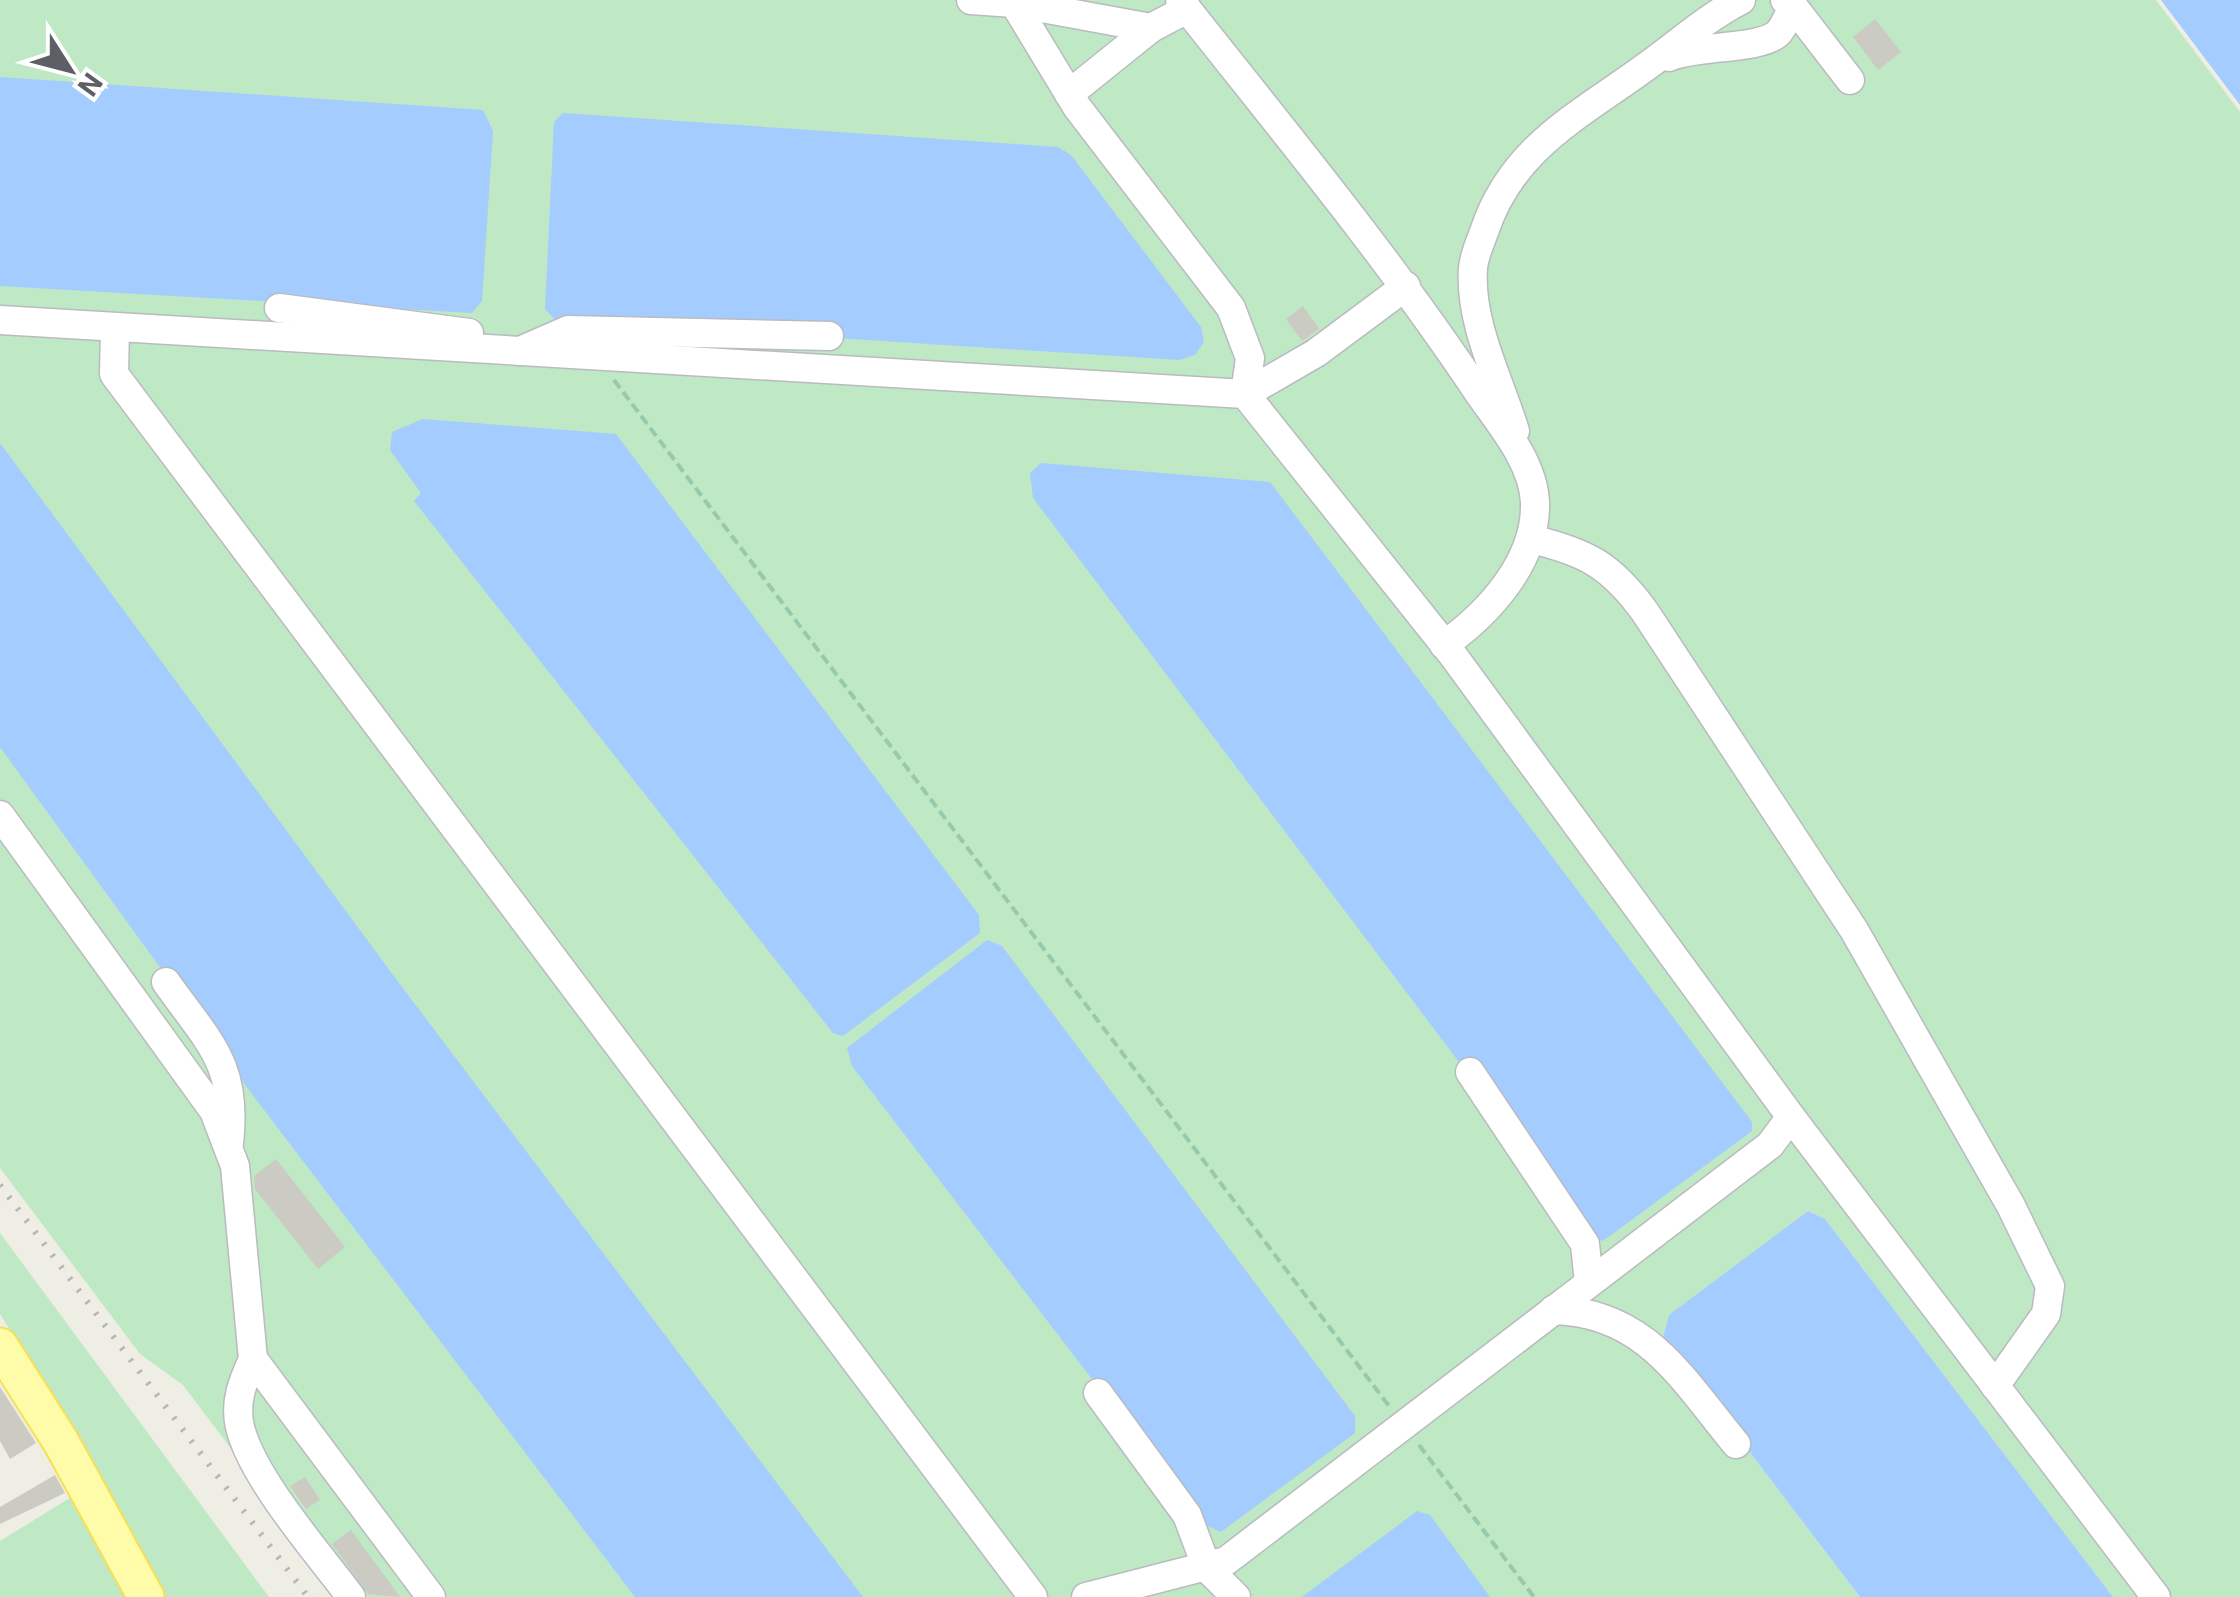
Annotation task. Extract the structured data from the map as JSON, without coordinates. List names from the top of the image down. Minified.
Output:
{"north":"bottom right"}
